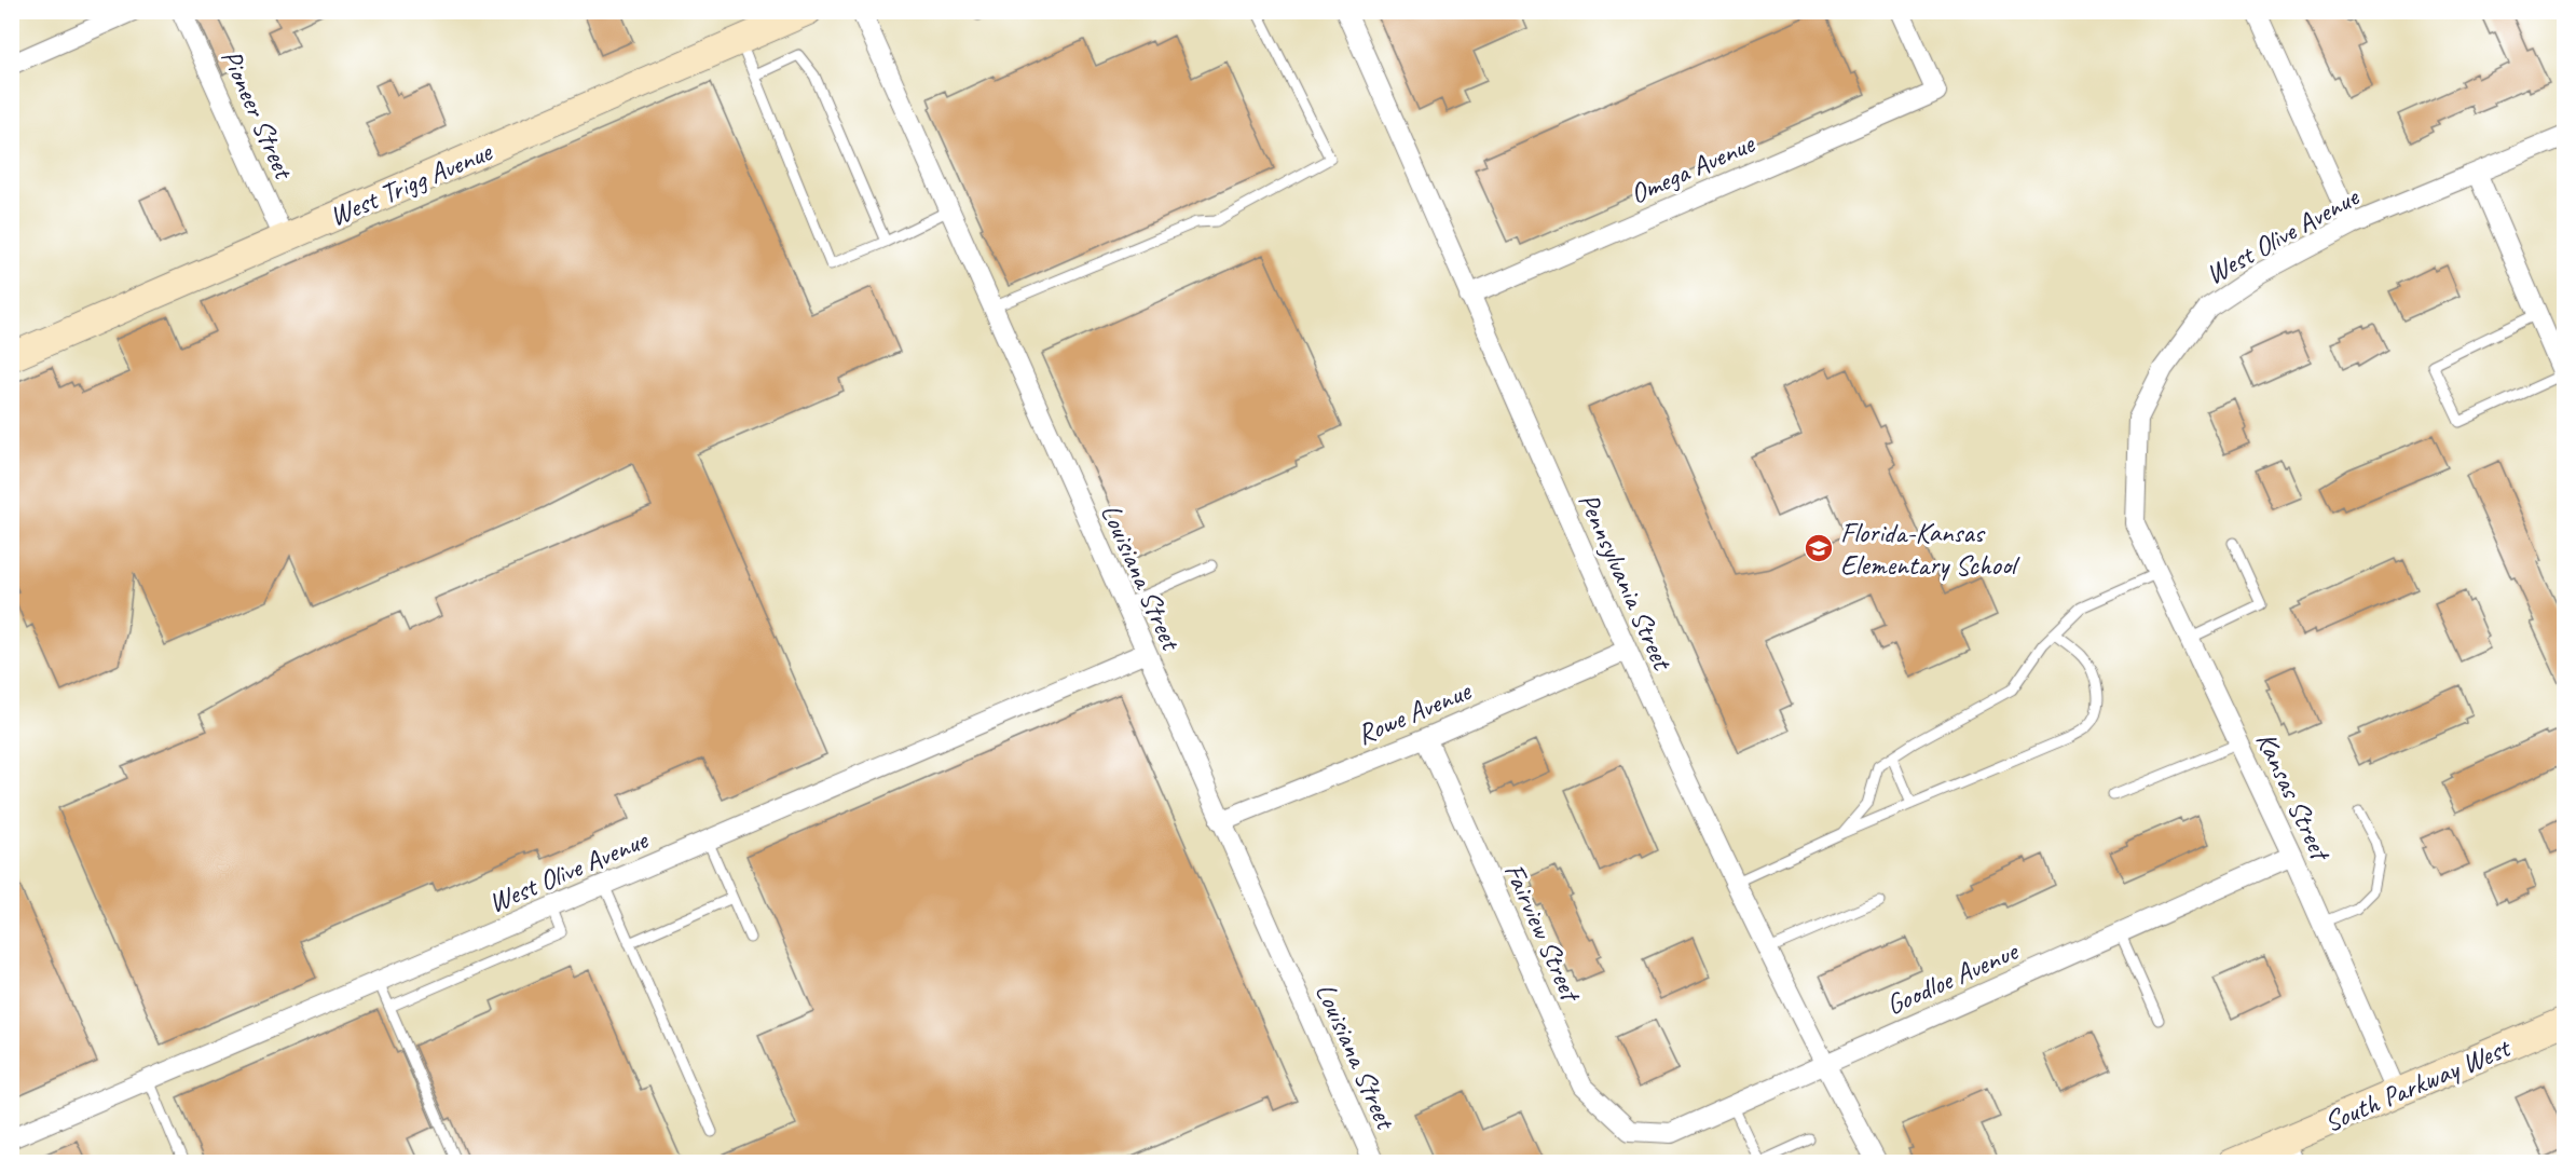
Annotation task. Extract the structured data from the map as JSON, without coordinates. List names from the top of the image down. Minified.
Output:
{"streets":{"street":["Pioneer Street","Omega Avenue","West Trigg Avenue","West Olive Avenue","Louisiana Street","Pennsylvania Street","Rowe Avenue","Kansas Street","Fairview Street","Goodloe Avenue","South Parkway West"]},"crossings":[["Pioneer Street","West Trigg Avenue"],["Omega Avenue","Pennsylvania Street"],["West Olive Avenue","Louisiana Street"],["West Olive Avenue","Kansas Street"],["Louisiana Street","Rowe Avenue"],["Pennsylvania Street","Rowe Avenue"],["Pennsylvania Street","Goodloe Avenue"],["Rowe Avenue","Fairview Street"],["Kansas Street","Goodloe Avenue"],["Kansas Street","South Parkway West"],["Fairview Street","Goodloe Avenue"]],"places":{"school or university":["Florida-Kansas Elementary School"]}}
